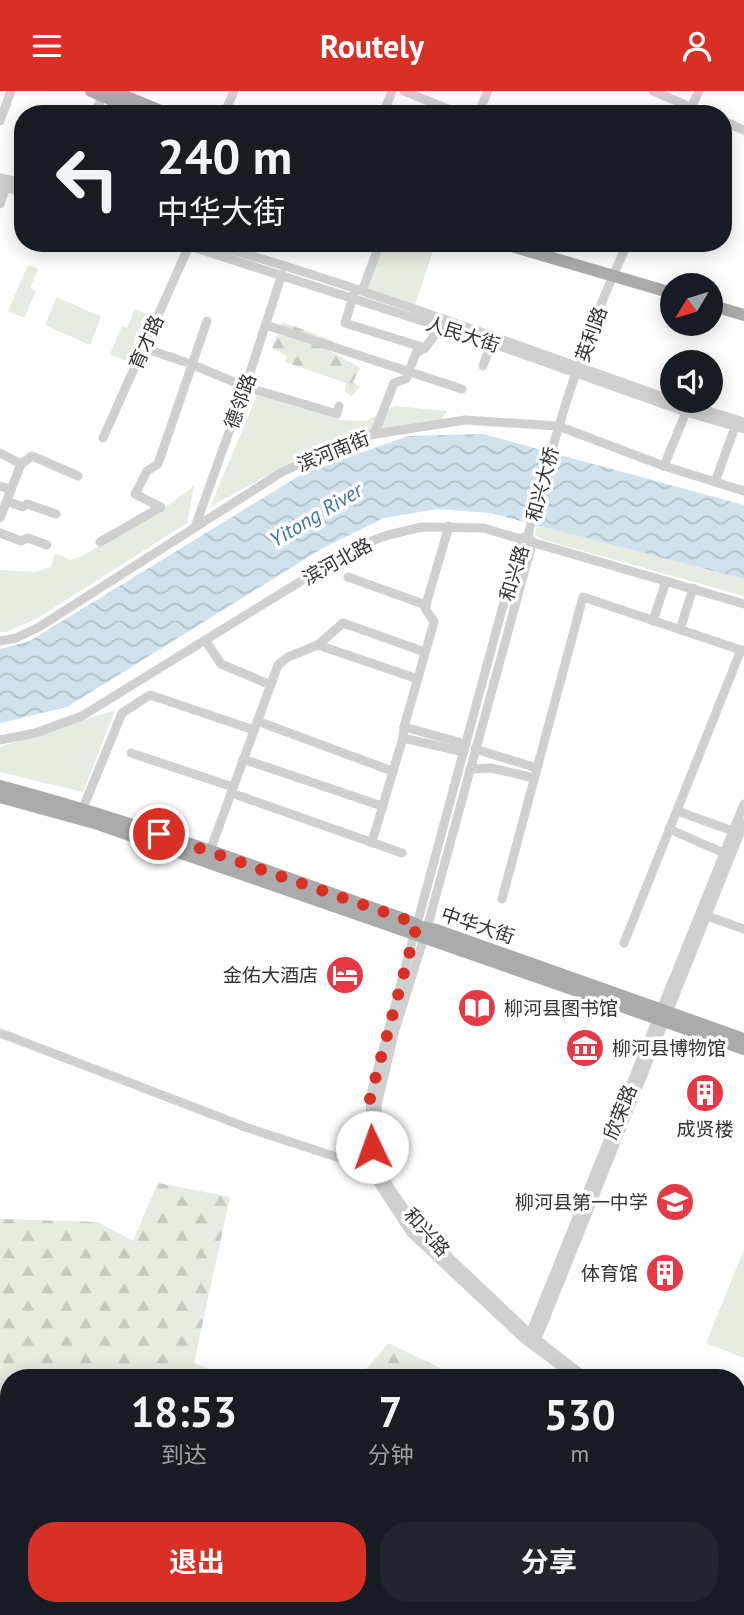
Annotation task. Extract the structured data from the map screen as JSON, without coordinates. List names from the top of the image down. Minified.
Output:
{"streets":{"main road":["中华大街"],"street":["人民大街","英利路","育才路","德邻路","滨河南街","和兴大桥","滨河北路","和兴路","欣荣路"]},"crossings":[["人民大街","英利路"],["人民大街","德邻路"],["英利路","滨河南街"],["英利路","和兴大桥"],["德邻路","滨河南街"],["滨河南街","和兴大桥"],["和兴大桥","滨河北路"],["和兴大桥","和兴路"],["滨河北路","和兴路"],["和兴路","中华大街"],["和兴路","欣荣路"],["中华大街","欣荣路"]],"water":["Yitong River"],"places":{"hotel":["金佑大酒店"],"library":["柳河县图书馆"],"museum":["柳河县博物馆"],"building":["成贤楼","体育馆"],"school or university":["柳河县第一中学"]},"north":"bottom left","page":{"header":"Routely","turn":["240 m","中华大街"],"eta":["18:53","到达","7","分钟","530","m"],"buttons":["退出","分享"]}}
